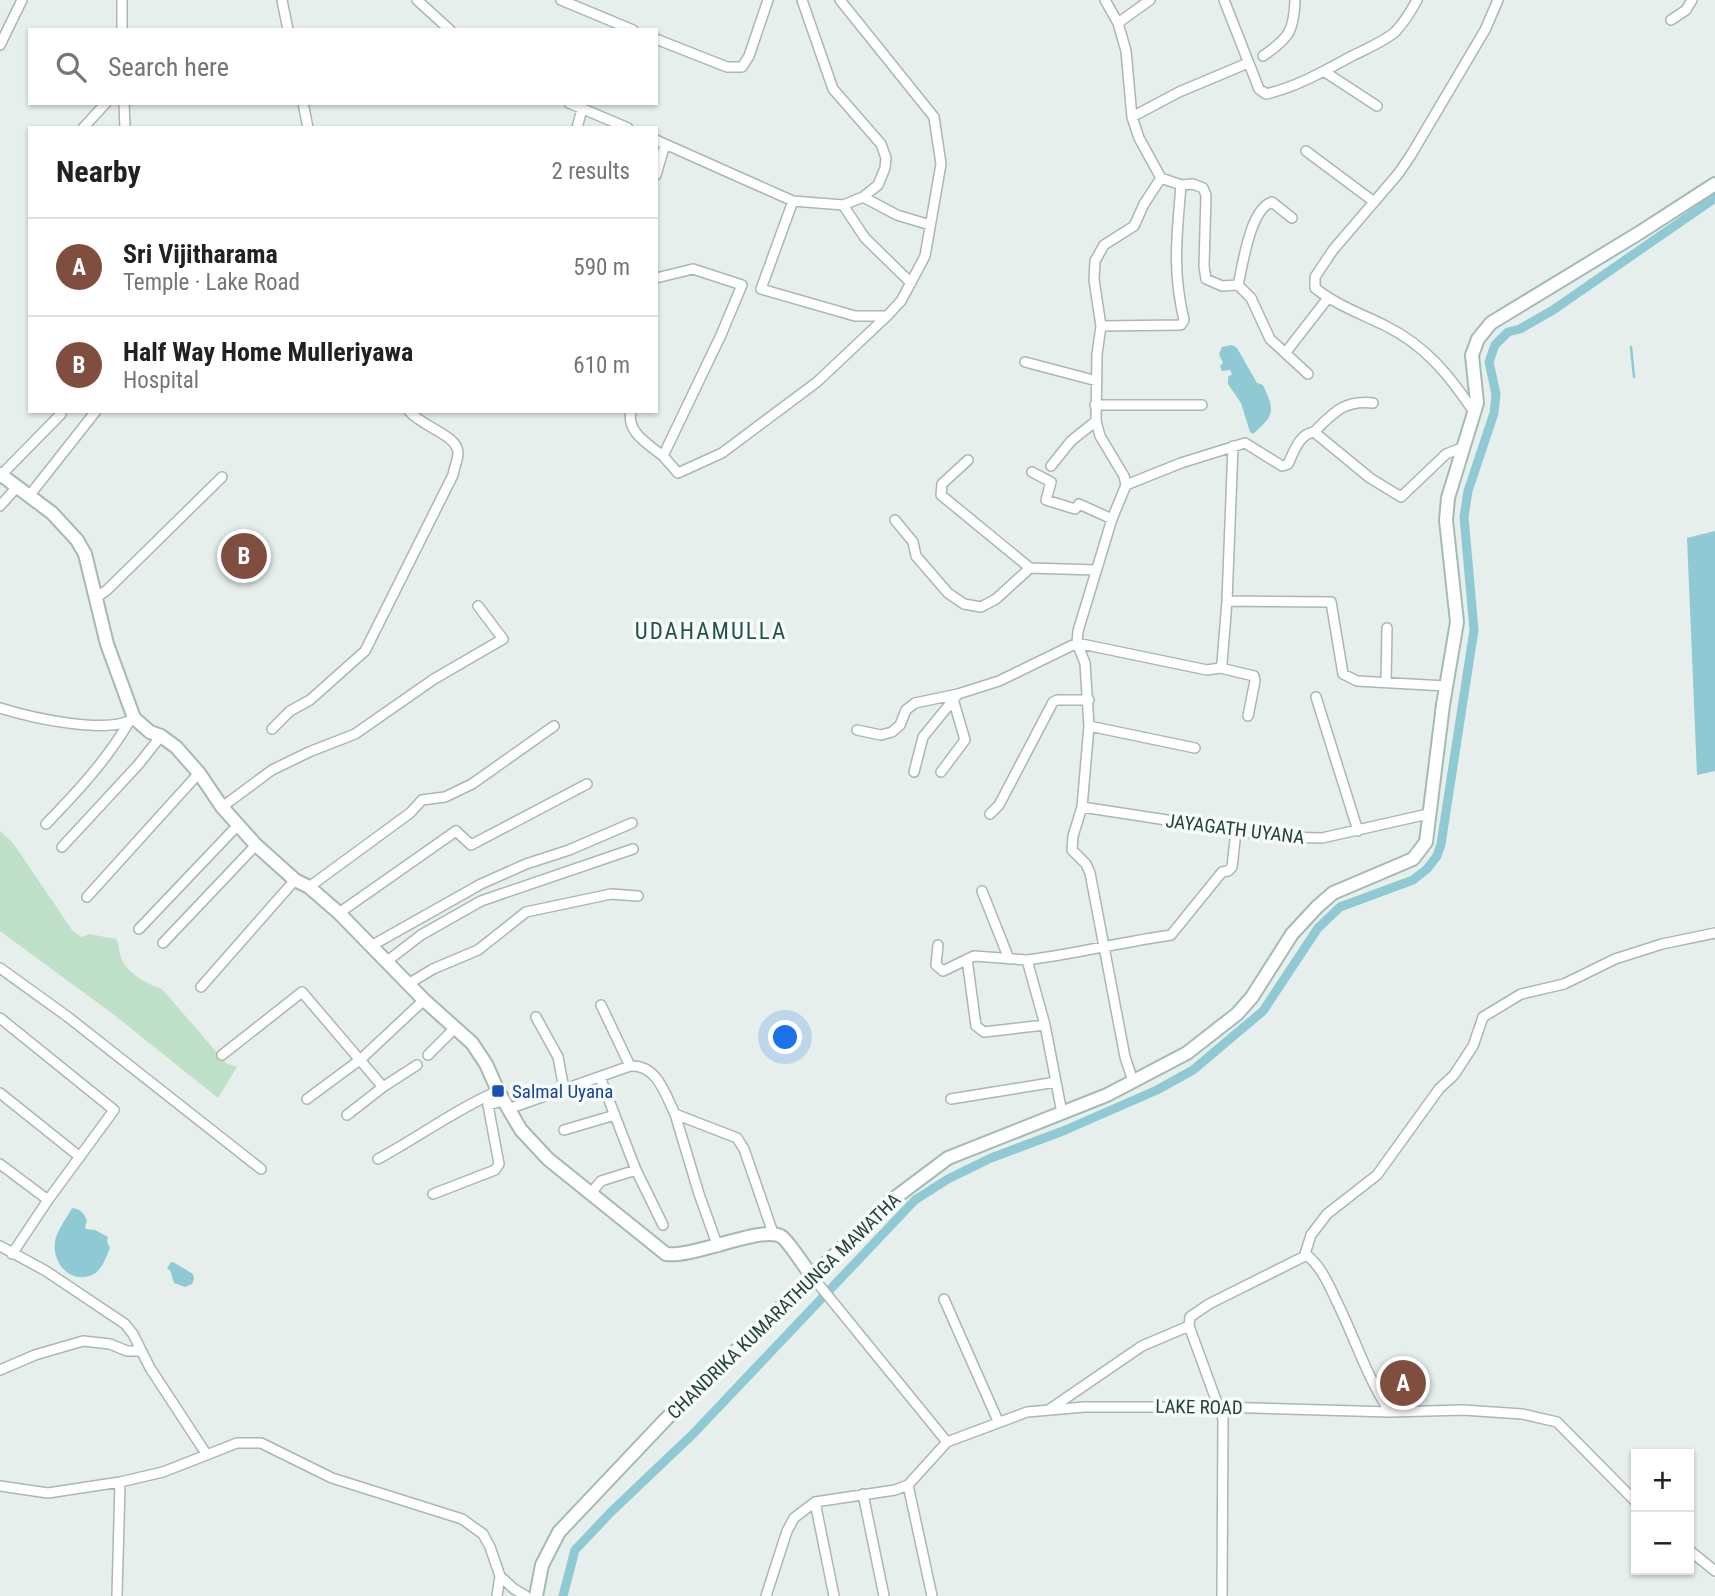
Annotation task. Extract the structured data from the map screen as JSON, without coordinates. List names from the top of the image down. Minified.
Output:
{"streets":{"main road":["CHANDRIKA KUMARATHUNGA MAWATHA"],"street":["JAYAGATH UYANA","LAKE ROAD"]},"crossings":[["JAYAGATH UYANA","CHANDRIKA KUMARATHUNGA MAWATHA"]],"districts":["UDAHAMULLA"],"places":{"transit":["Salmal Uyana"]},"page":{"search":"Search here","heading":["Nearby","2 results"],"list":[{"mark":"A","name":"Sri Vijitharama","note":"Temple · Lake Road","value":"590 m"},{"mark":"B","name":"Half Way Home Mulleriyawa","note":"Hospital","value":"610 m"}],"pins":["B","A"],"map_buttons":["+","−"]}}
